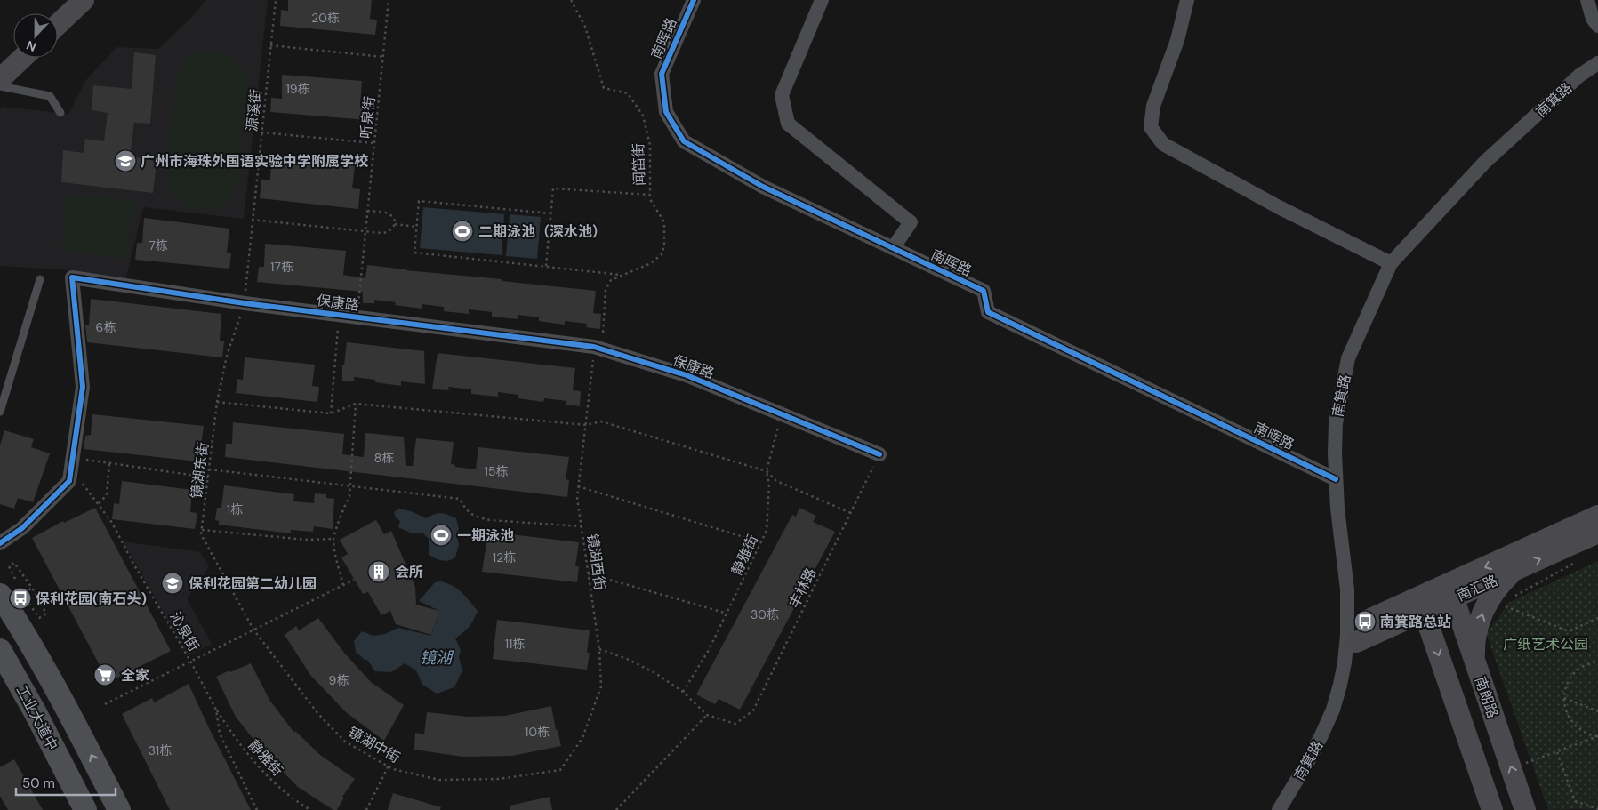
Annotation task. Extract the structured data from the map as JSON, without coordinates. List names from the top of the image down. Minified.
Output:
{"streets":{"main road":["工业大道中"],"street":["南晖路","南箕路","保康路","南汇路","南朗路"],"path":["源溪街","听泉街","闻笛街","镜湖东街","静雅街","镜湖西街","丰林路","沁泉街","镜湖中街"]},"crossings":[["南晖路","南箕路"],["源溪街","保康路"],["源溪街","镜湖东街"],["听泉街","保康路"],["闻笛街","保康路"],["闻笛街","镜湖西街"],["保康路","镜湖东街"],["保康路","静雅街"],["保康路","镜湖西街"],["保康路","丰林路"],["保康路","沁泉街"],["镜湖东街","镜湖中街"],["静雅街","沁泉街"],["镜湖西街","镜湖中街"],["南汇路","南朗路"]],"water":["镜湖"],"parks":["广纸艺术公园"],"places":{"school or university":["广州市海珠外国语实验中学附属学校","保利花园第二幼儿园"],"sports":["二期泳池（深水池）","一期泳池"],"building":["会所"],"bus stop":["保利花园(南石头)","南箕路总站"],"supermarket":["全家"]},"house_numbers":["20栋","19栋","7栋","17栋","6栋","8栋","15栋","1栋","12栋","30栋","11栋","9栋","10栋","31栋"],"scale_bar":"50 m","north":"bottom"}
